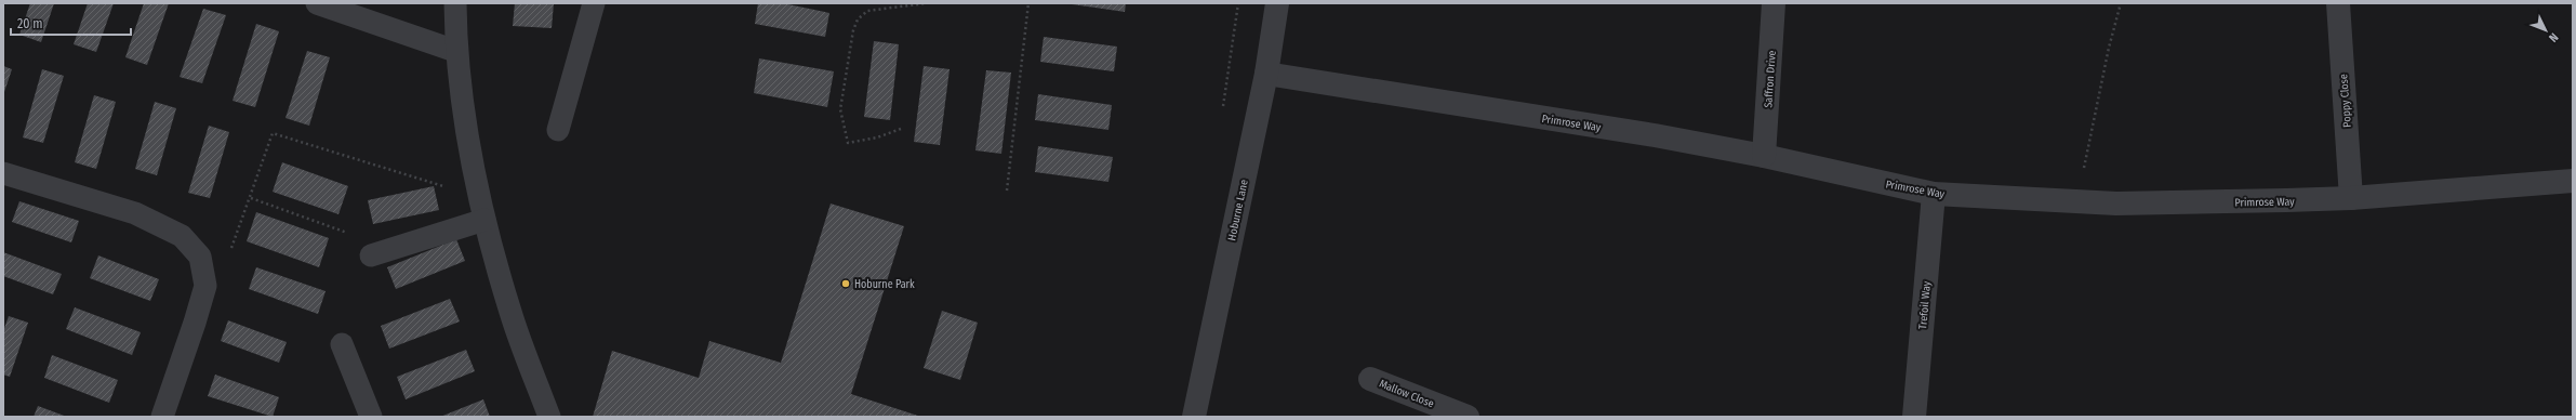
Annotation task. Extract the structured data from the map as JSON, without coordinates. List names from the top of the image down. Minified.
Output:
{"streets":{"street":["Saffron Drive","Poppy Close","Primrose Way","Hoburne Lane","Trefoil Way","Mallow Close"]},"crossings":[["Saffron Drive","Primrose Way"],["Poppy Close","Primrose Way"],["Primrose Way","Hoburne Lane"],["Primrose Way","Trefoil Way"]],"places":["Hoburne Park"],"scale_bar":"20 m","north":"bottom right"}
